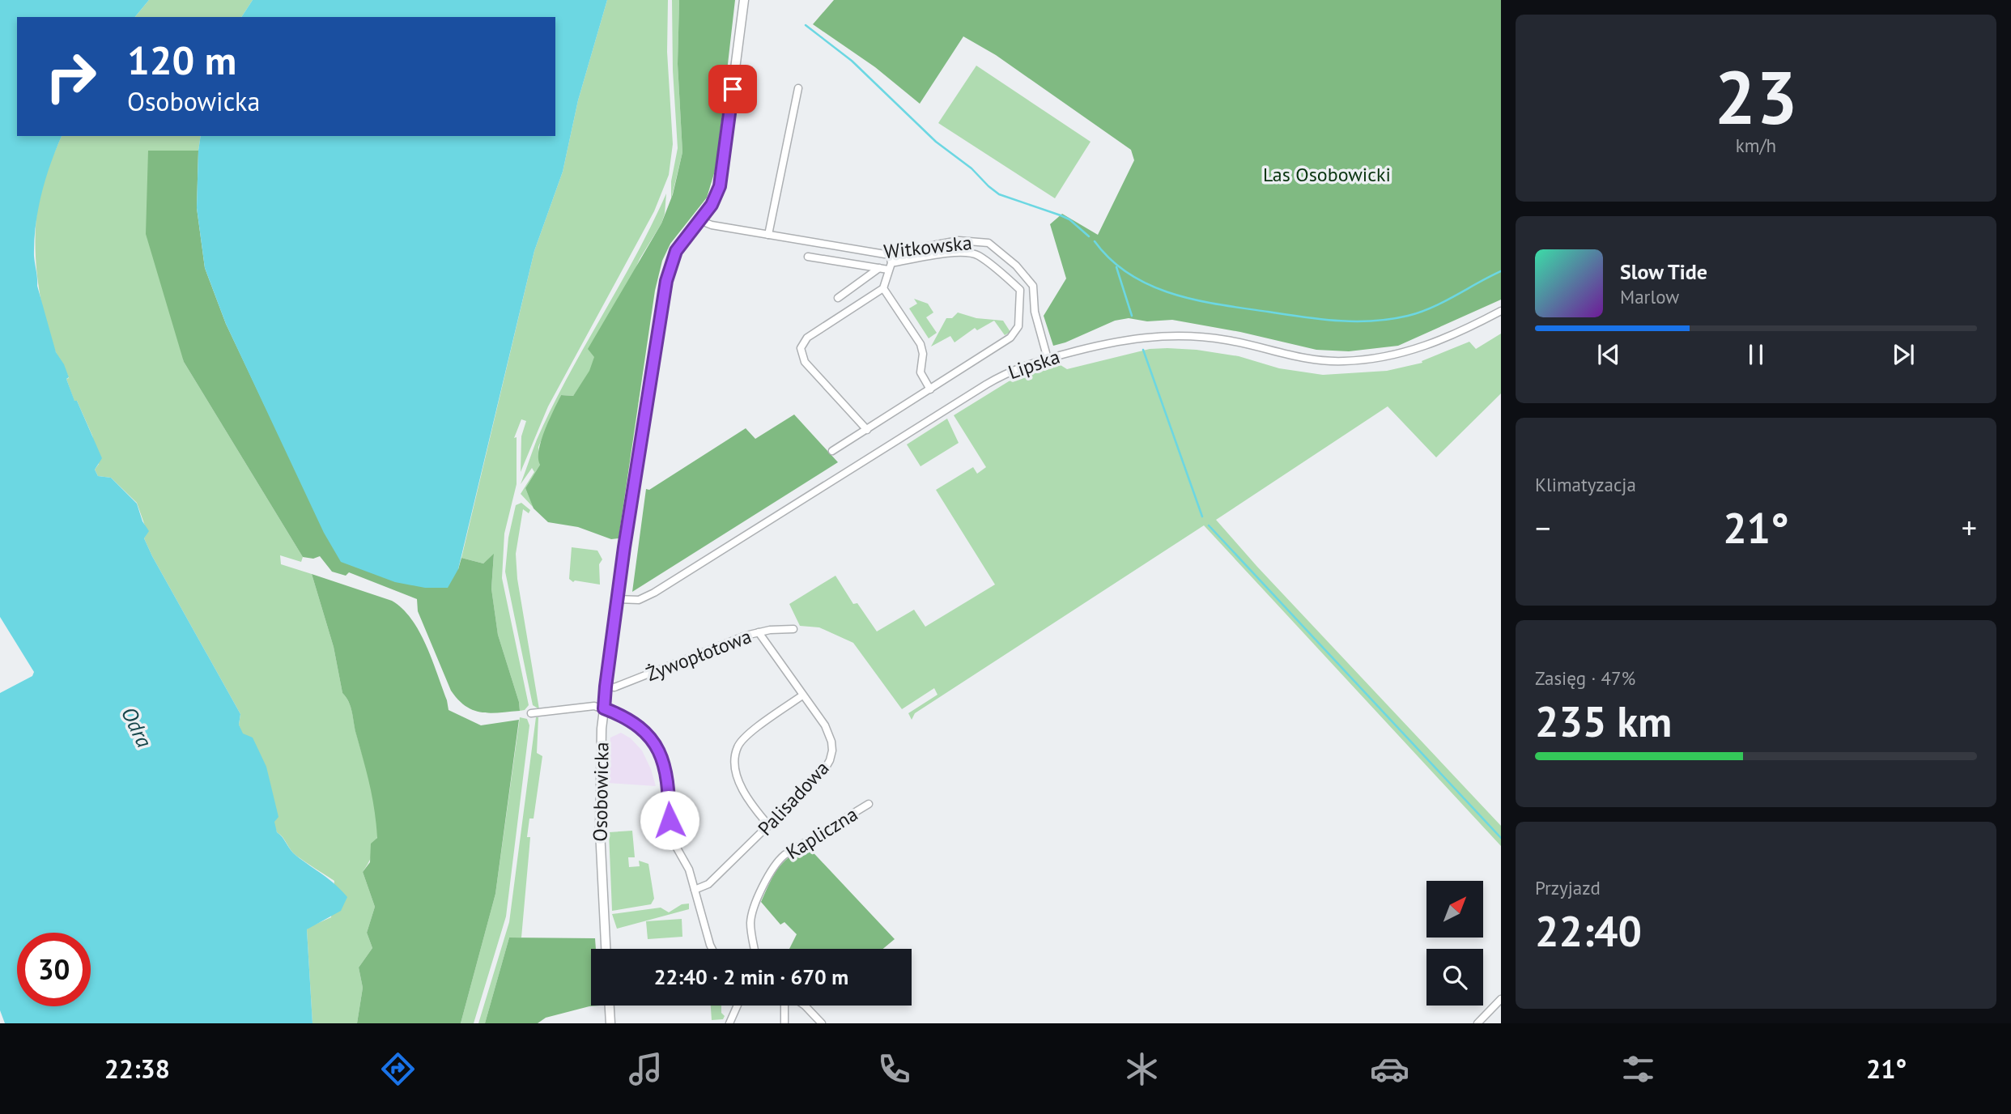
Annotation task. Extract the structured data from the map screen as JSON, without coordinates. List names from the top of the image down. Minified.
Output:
{"streets":{"street":["Witkowska","Lipska","Żywopłotowa","Osobowicka","Palisadowa","Kapliczna"]},"crossings":[["Witkowska","Lipska"],["Witkowska","Osobowicka"],["Lipska","Osobowicka"],["Żywopłotowa","Osobowicka"],["Żywopłotowa","Palisadowa"]],"water":["Odra"],"parks":["Las Osobowicki"],"north":"top right","page":{"tile":[["23","km/h"],"Klimatyzacja",["Zasięg · 47%","235 km"],["Przyjazd","22:40"]],"turn":["120 m","Osobowicka"],"song":["Slow Tide","Marlow"],"heat":["−","21°","+"],"limit":"30","trip":"22:40 · 2 min · 670 m","tabs":["22:38","21°"]}}
